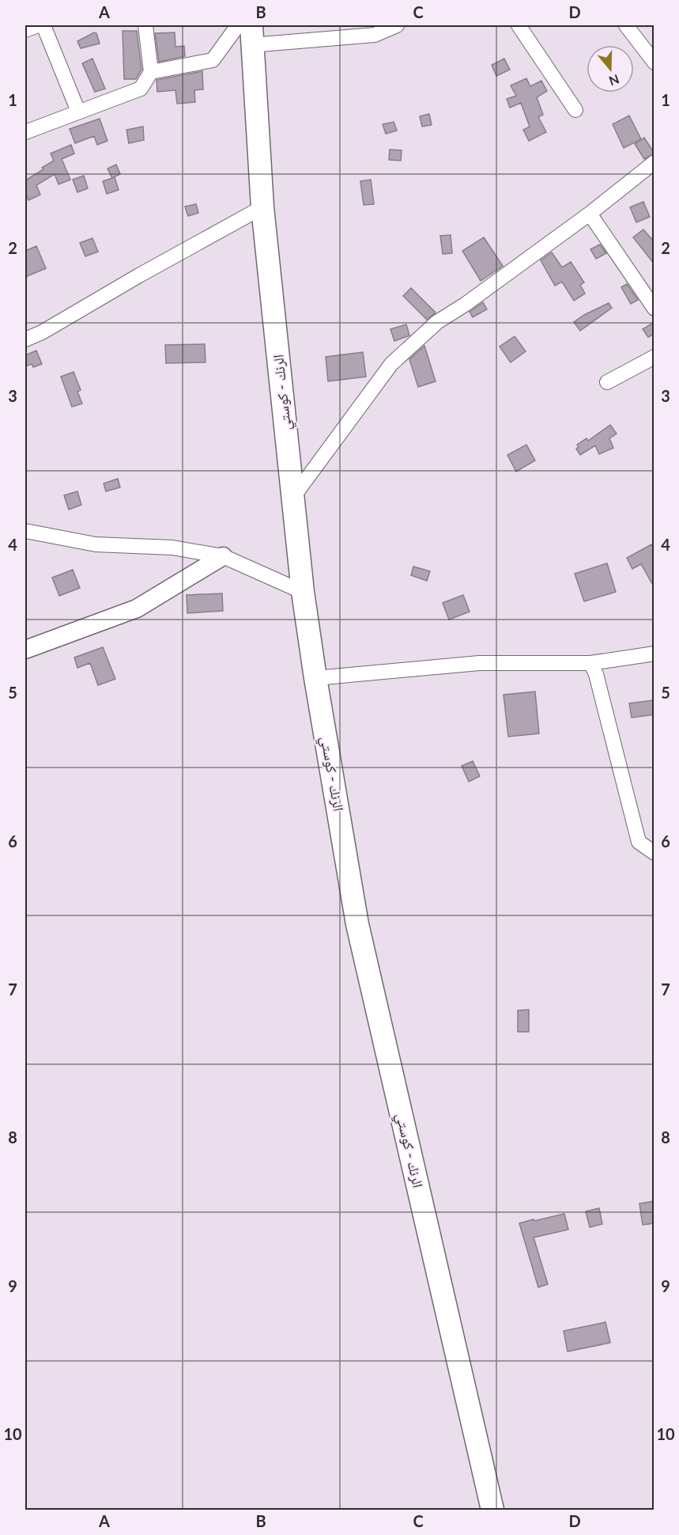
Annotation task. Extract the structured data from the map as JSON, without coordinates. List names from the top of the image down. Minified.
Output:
{"streets":{"main road":["الرنك - كوستي"]},"north":"bottom","grid":{"columns":["A","B","C","D"],"rows":["1","2","3","4","5","6","7","8","9","10"]}}
